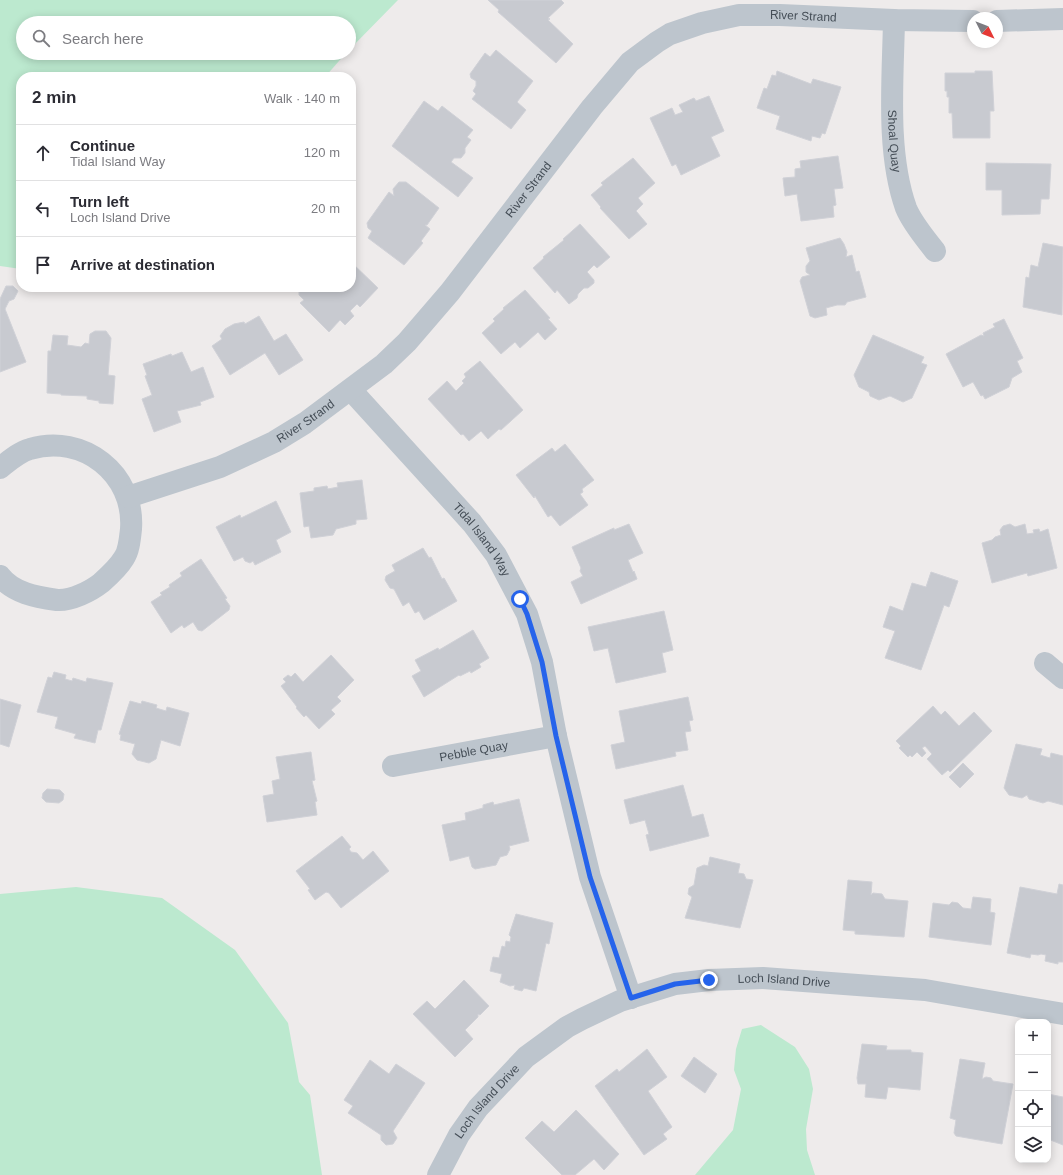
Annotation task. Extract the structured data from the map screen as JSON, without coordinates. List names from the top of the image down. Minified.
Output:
{"streets":{"street":["River Strand","Shoal Quay","Tidal Island Way","Pebble Quay","Loch Island Drive"]},"crossings":[["River Strand","Shoal Quay"],["River Strand","Tidal Island Way"],["Tidal Island Way","Pebble Quay"],["Tidal Island Way","Loch Island Drive"]],"north":"bottom right","page":{"search":"Search here","heading":["2 min","Walk · 140 m"],"list":[["Continue","Tidal Island Way","120 m"],["Turn left","Loch Island Drive","20 m"],"Arrive at destination"],"map_buttons":["+","−"]}}
